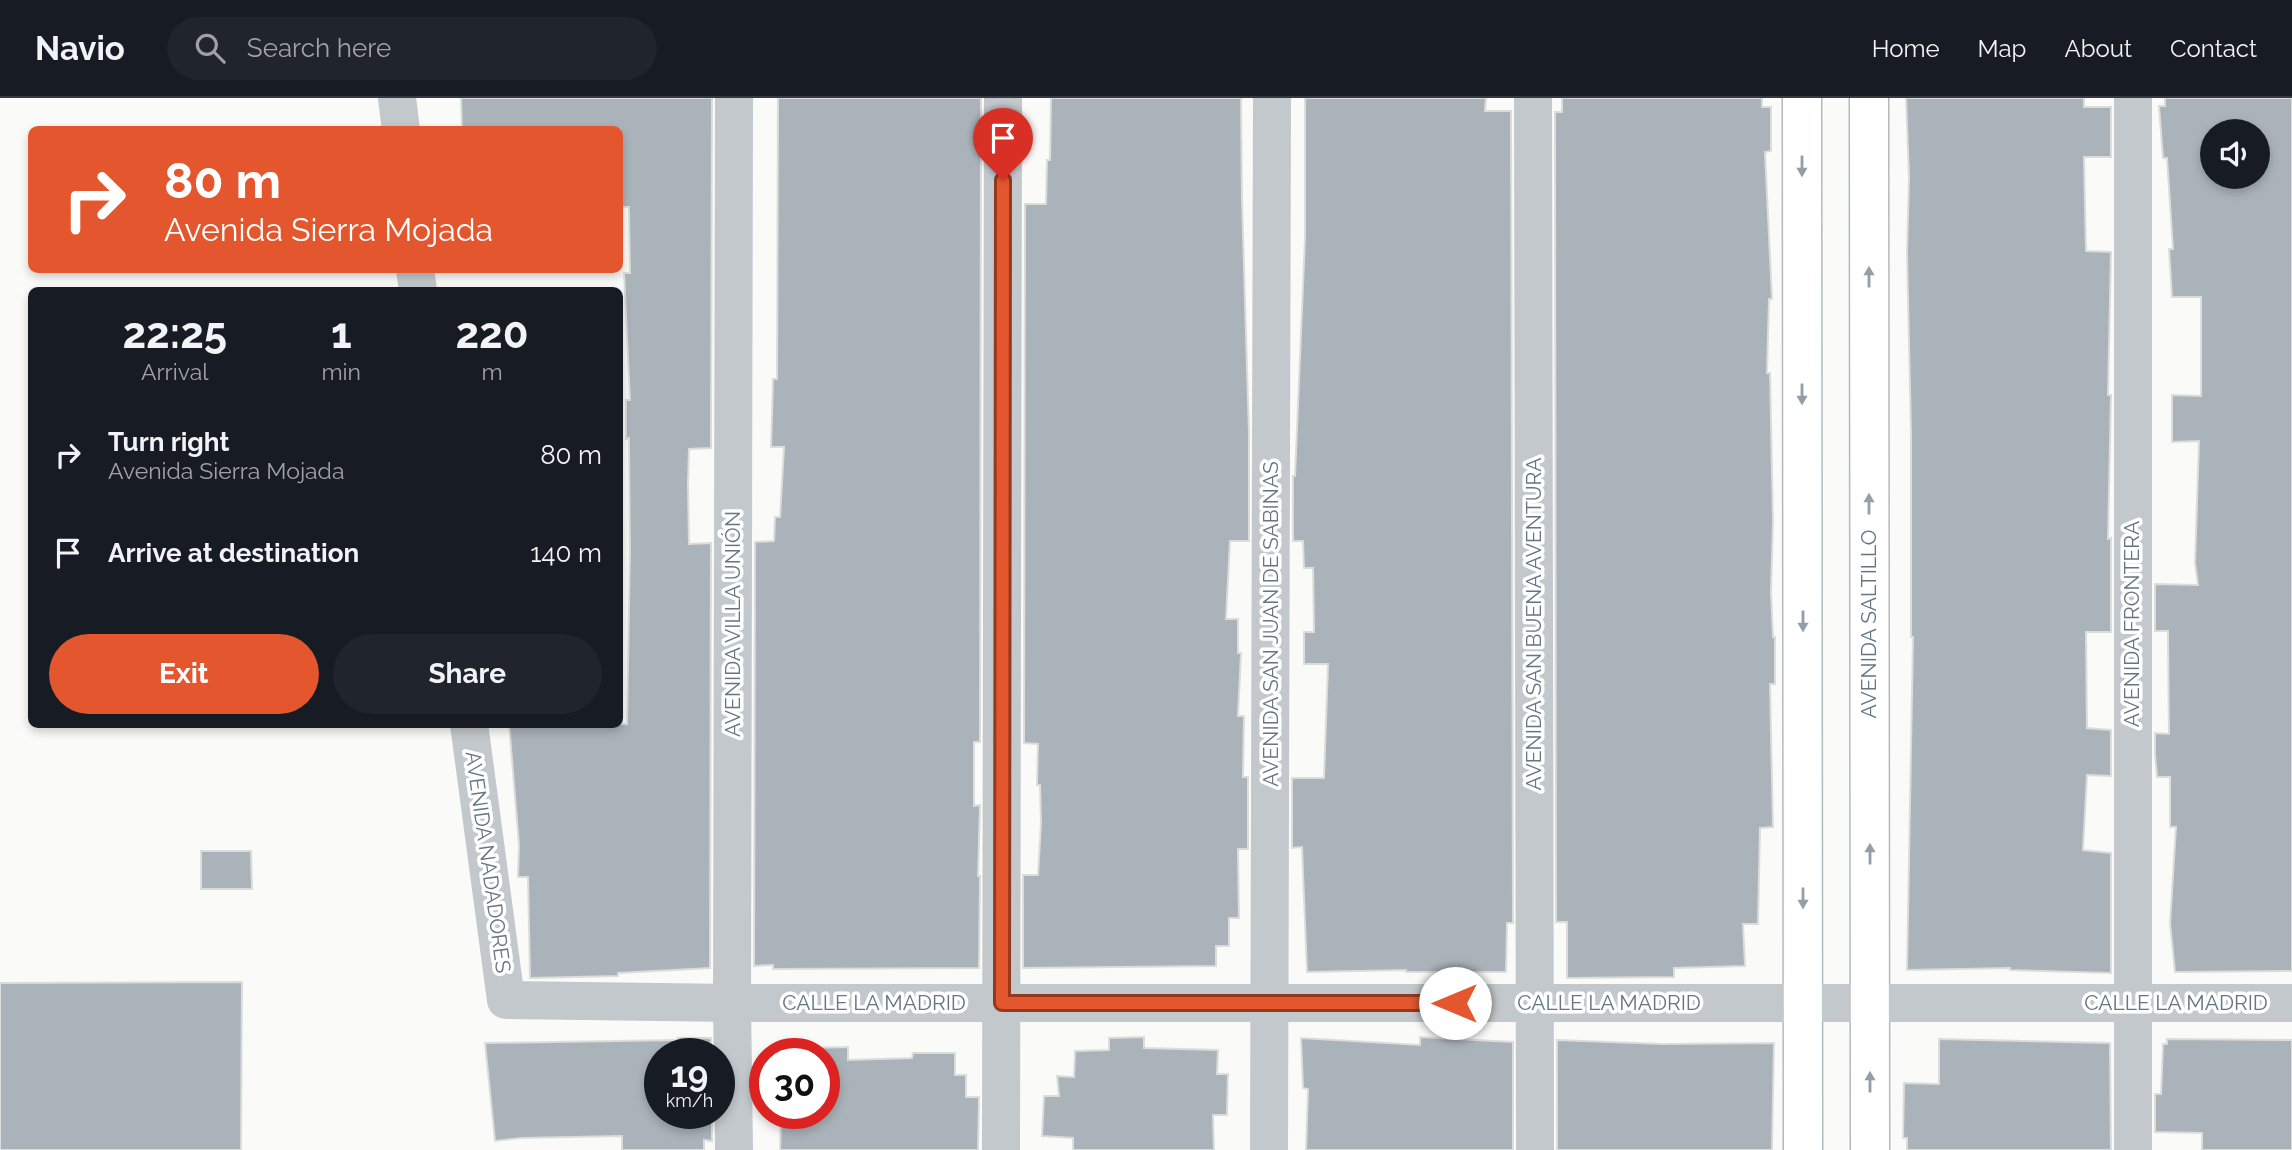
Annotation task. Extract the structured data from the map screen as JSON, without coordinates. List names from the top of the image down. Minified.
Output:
{"streets":{"street":["AVENIDA VILLA UNIÓN","AVENIDA SAN JUAN DE SABINAS","AVENIDA SAN BUENA AVENTURA","AVENIDA SALTILLO","AVENIDA FRONTERA","AVENIDA NADADORES","CALLE LA MADRID"]},"crossings":[["AVENIDA VILLA UNIÓN","CALLE LA MADRID"],["AVENIDA SAN JUAN DE SABINAS","CALLE LA MADRID"],["AVENIDA SAN BUENA AVENTURA","CALLE LA MADRID"],["AVENIDA SALTILLO","CALLE LA MADRID"],["AVENIDA FRONTERA","CALLE LA MADRID"],["AVENIDA NADADORES","CALLE LA MADRID"]],"page":{"header":"Navio","search":"Search here","nav":["Home","Map","About","Contact"],"turn":["80 m","Avenida Sierra Mojada"],"eta":["22:25","Arrival","1","min","220","m"],"list":[{"name":"Turn right","note":"Avenida Sierra Mojada","value":"80 m"},{"name":"Arrive at destination","value":"140 m"}],"buttons":["Exit","Share"],"speed":"19 km/h","limit":"30"}}
